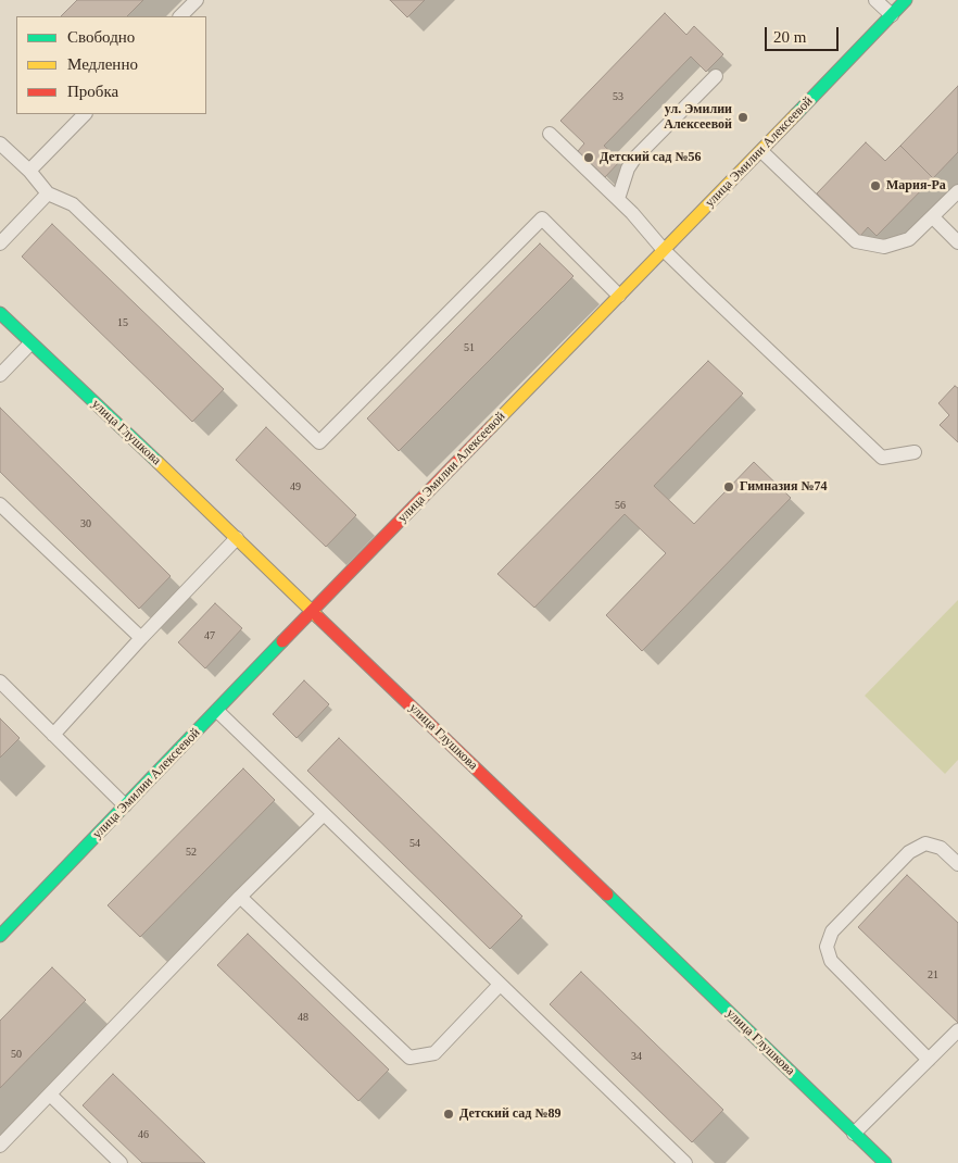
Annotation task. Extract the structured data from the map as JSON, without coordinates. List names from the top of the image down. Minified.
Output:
{"streets":{"street":["улица Эмилии Алексеевой","улица Глушкова"]},"crossings":[["улица Эмилии Алексеевой","улица Глушкова"]],"places":["ул. Эмилии Алексеевой","Детский сад №56","Мария-Ра","Гимназия №74","Детский сад №89"],"house_numbers":["53","15","51","49","56","30","47","54","52","21","48","50","34","46"],"legend":["Свободно","Медленно","Пробка"],"scale_bar":"20 m"}
